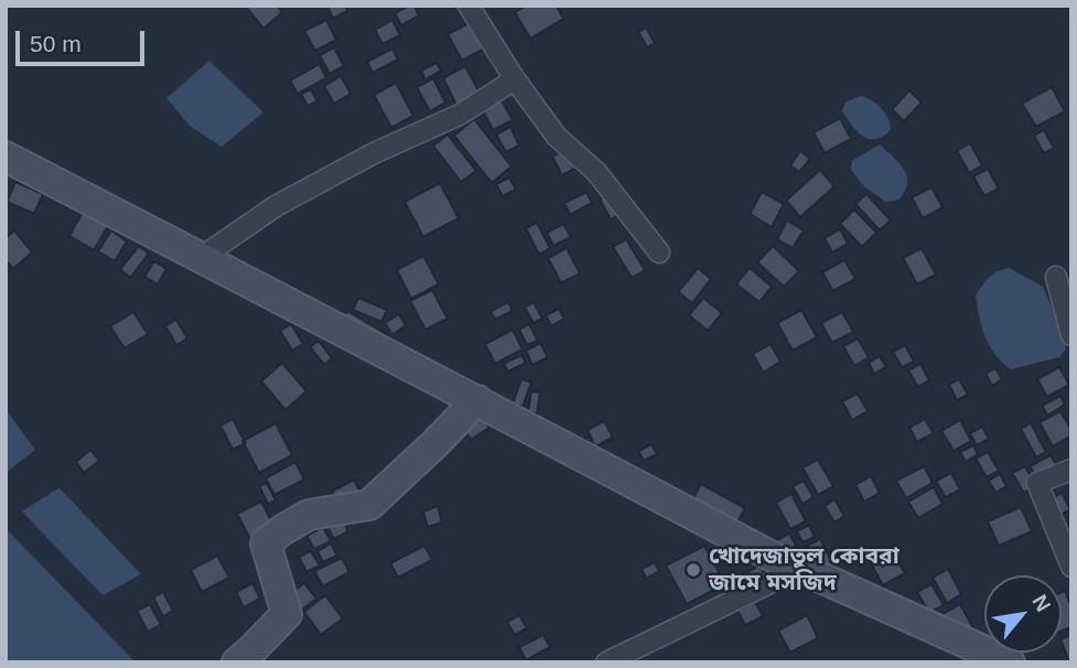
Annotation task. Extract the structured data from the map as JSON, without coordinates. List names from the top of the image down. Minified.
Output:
{"places":["খোদেজাতুল কোবরা জামে মসজিদ"],"scale_bar":"50 m","north":"top right"}
